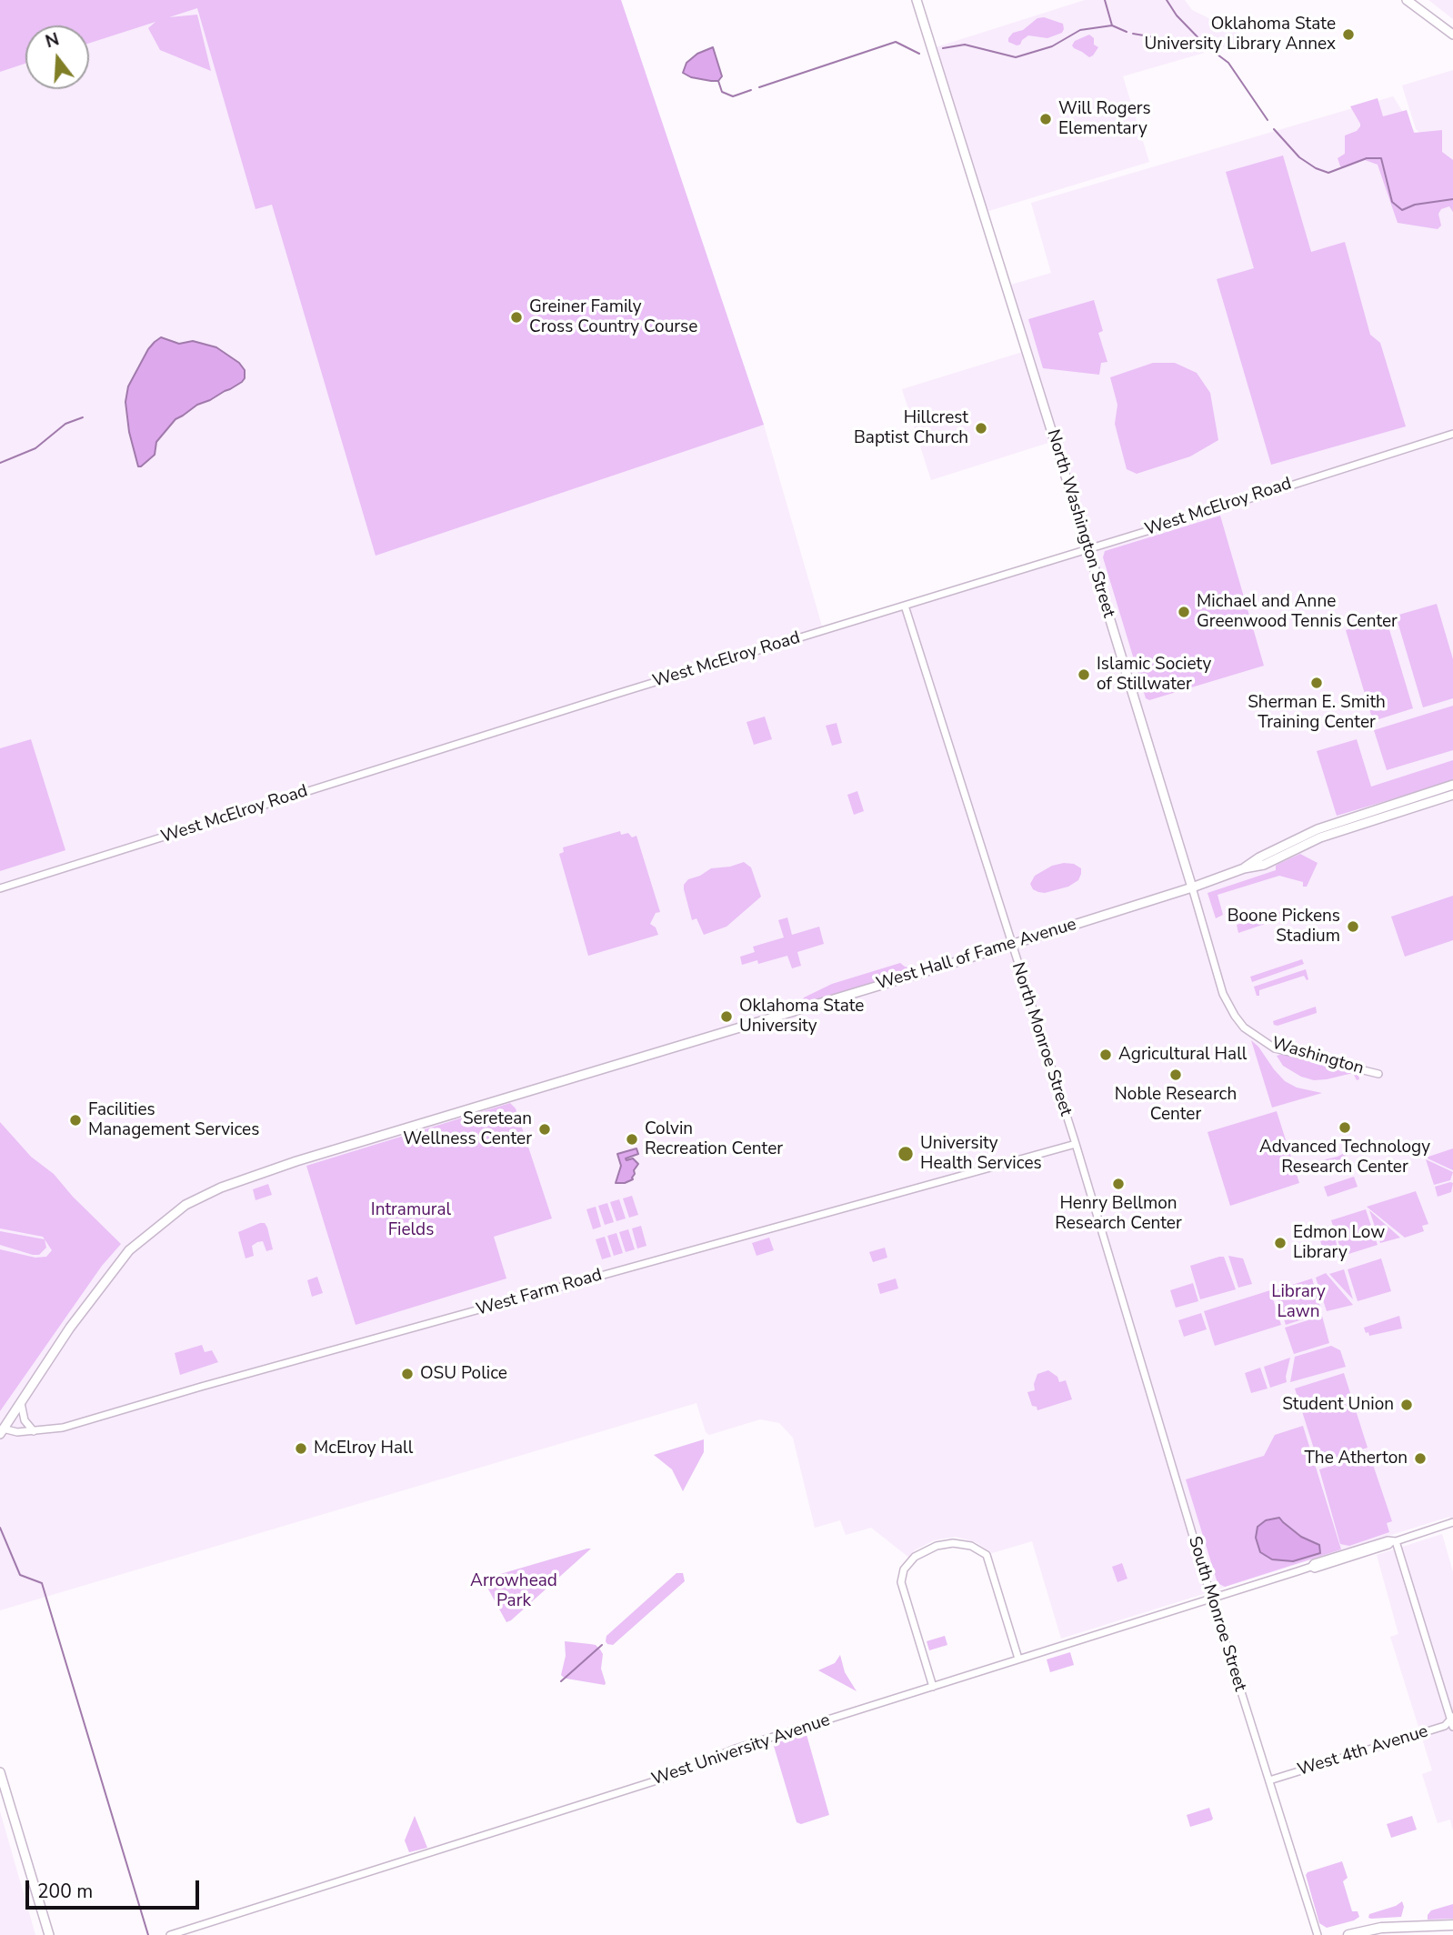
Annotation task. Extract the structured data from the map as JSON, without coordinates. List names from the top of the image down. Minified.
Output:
{"streets":{"main road":["North Washington Street","West Hall of Fame Avenue"],"street":["West McElroy Road","North Monroe Street","Washington","West Farm Road","South Monroe Street","West University Avenue","West 4th Avenue"]},"crossings":[["West McElroy Road","North Washington Street"],["West McElroy Road","North Monroe Street"],["North Washington Street","West Hall of Fame Avenue"],["North Washington Street","Washington"],["West Hall of Fame Avenue","North Monroe Street"],["West Hall of Fame Avenue","West Farm Road"],["North Monroe Street","West Farm Road"],["North Monroe Street","South Monroe Street"],["South Monroe Street","West University Avenue"],["South Monroe Street","West 4th Avenue"]],"parks":["Intramural Fields","Library Lawn","Arrowhead Park"],"places":["Oklahoma State University Library Annex","Will Rogers Elementary","Greiner Family Cross Country Course","Hillcrest Baptist Church","Michael and Anne Greenwood Tennis Center","Islamic Society of Stillwater","Sherman E. Smith Training Center","Boone Pickens Stadium","Oklahoma State University","Agricultural Hall","Noble Research Center","Facilities Management Services","Advanced Technology Research Center","Seretean Wellness Center","Colvin Recreation Center","University Health Services","Henry Bellmon Research Center","Edmon Low Library","OSU Police","Student Union","McElroy Hall","The Atherton"],"scale_bar":"200 m","north":"top"}
